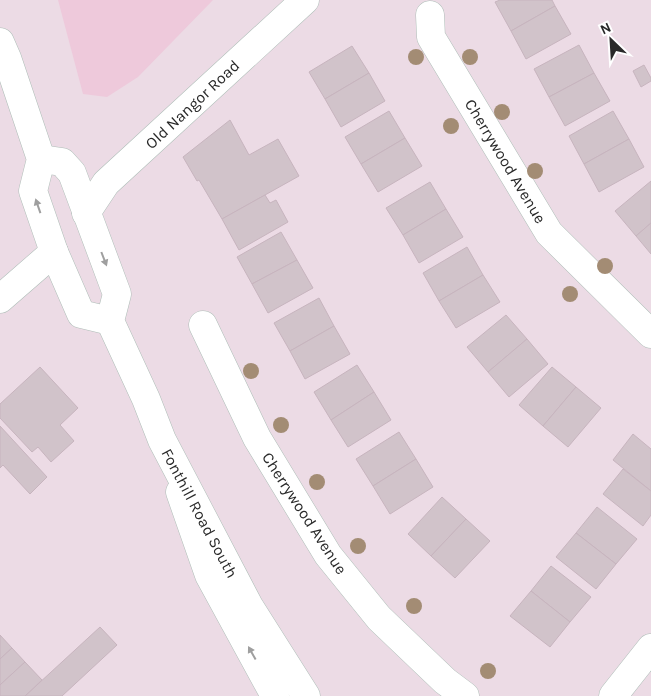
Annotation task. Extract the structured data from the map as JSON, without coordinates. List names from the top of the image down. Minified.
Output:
{"streets":{"street":["Old Nangor Road","Cherrywood Avenue","Fonthill Road South"]},"north":"top left"}
